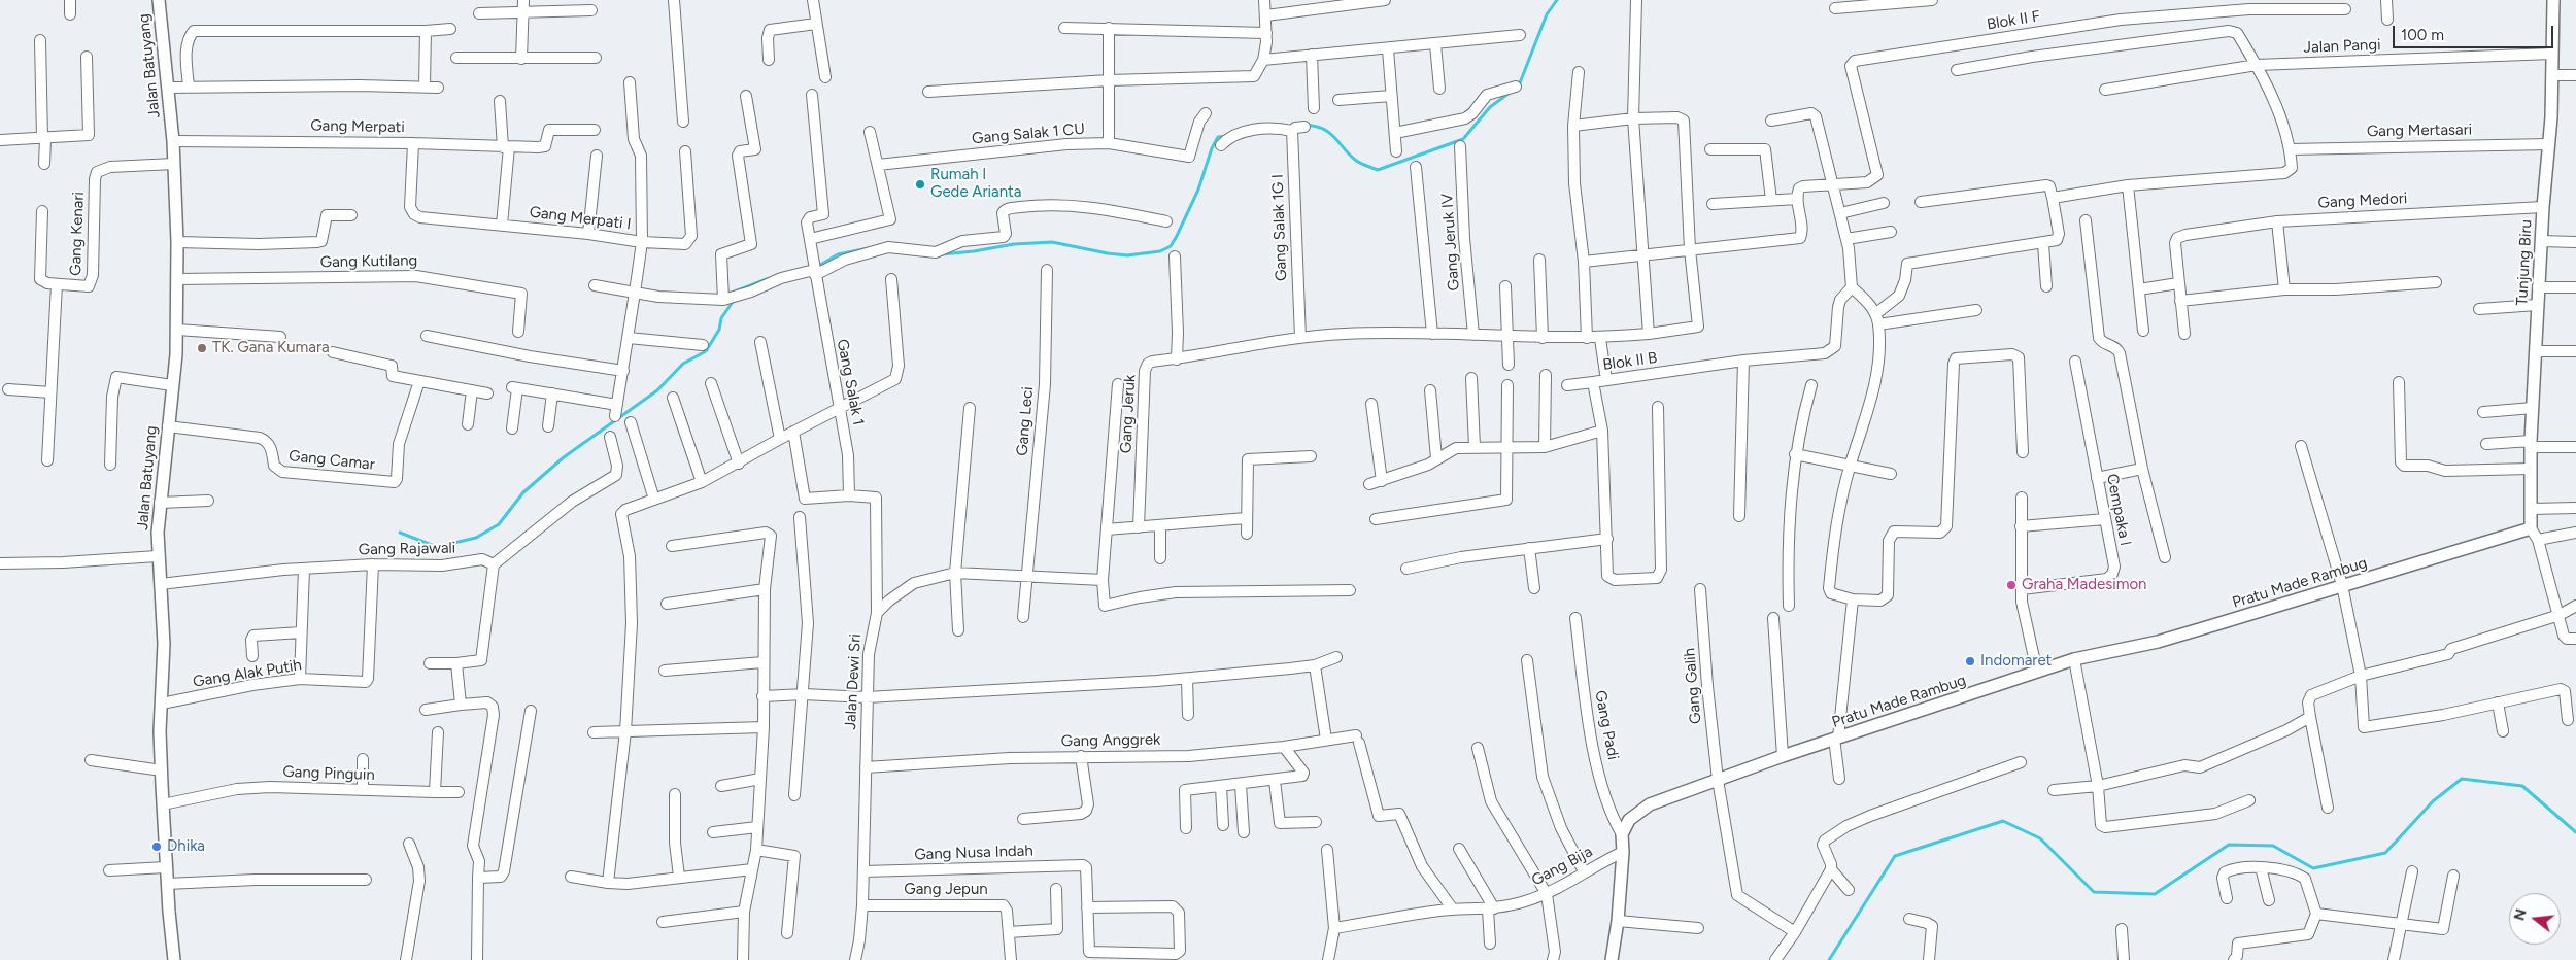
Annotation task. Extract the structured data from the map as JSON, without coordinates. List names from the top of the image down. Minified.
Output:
{"streets":{"street":["Blok II F","Jalan Pangi","Jalan Batuyang","Gang Merpati","Gang Mertasari","Gang Salak 1 CU","Gang Medori","Gang Merpati I","Gang Salak 1G I","Gang Kenari","Gang Jeruk IV","Gang Kutilang","Tunjung Biru","Blok II B","Gang Salak 1","Gang Jeruk","Gang Leci","Gang Camar","Cempaka I","Gang Rajawali","Pratu Made Rambug","Gang Alak Putih","Jalan Dewi Sri","Gang Galih","Gang Padi","Gang Anggrek","Gang Pinguin","Gang Nusa Indah","Gang Bija","Gang Jepun"]},"crossings":[["Jalan Pangi","Tunjung Biru"],["Jalan Batuyang","Gang Merpati"],["Jalan Batuyang","Gang Kenari"],["Jalan Batuyang","Gang Kutilang"],["Jalan Batuyang","Gang Camar"],["Jalan Batuyang","Gang Rajawali"],["Jalan Batuyang","Gang Alak Putih"],["Jalan Batuyang","Gang Pinguin"],["Gang Merpati","Gang Merpati I"],["Gang Mertasari","Tunjung Biru"],["Gang Medori","Tunjung Biru"],["Gang Salak 1G I","Gang Jeruk"],["Gang Jeruk IV","Gang Jeruk"],["Tunjung Biru","Pratu Made Rambug"],["Gang Salak 1","Jalan Dewi Sri"],["Gang Rajawali","Gang Alak Putih"],["Pratu Made Rambug","Gang Galih"],["Pratu Made Rambug","Gang Padi"],["Jalan Dewi Sri","Gang Anggrek"],["Jalan Dewi Sri","Gang Nusa Indah"],["Jalan Dewi Sri","Gang Jepun"],["Gang Anggrek","Gang Bija"]],"places":["Rumah I Gede Arianta","TK. Gana Kumara","Graha Madesimon","Indomaret","Dhika"],"scale_bar":"100 m","north":"left"}
